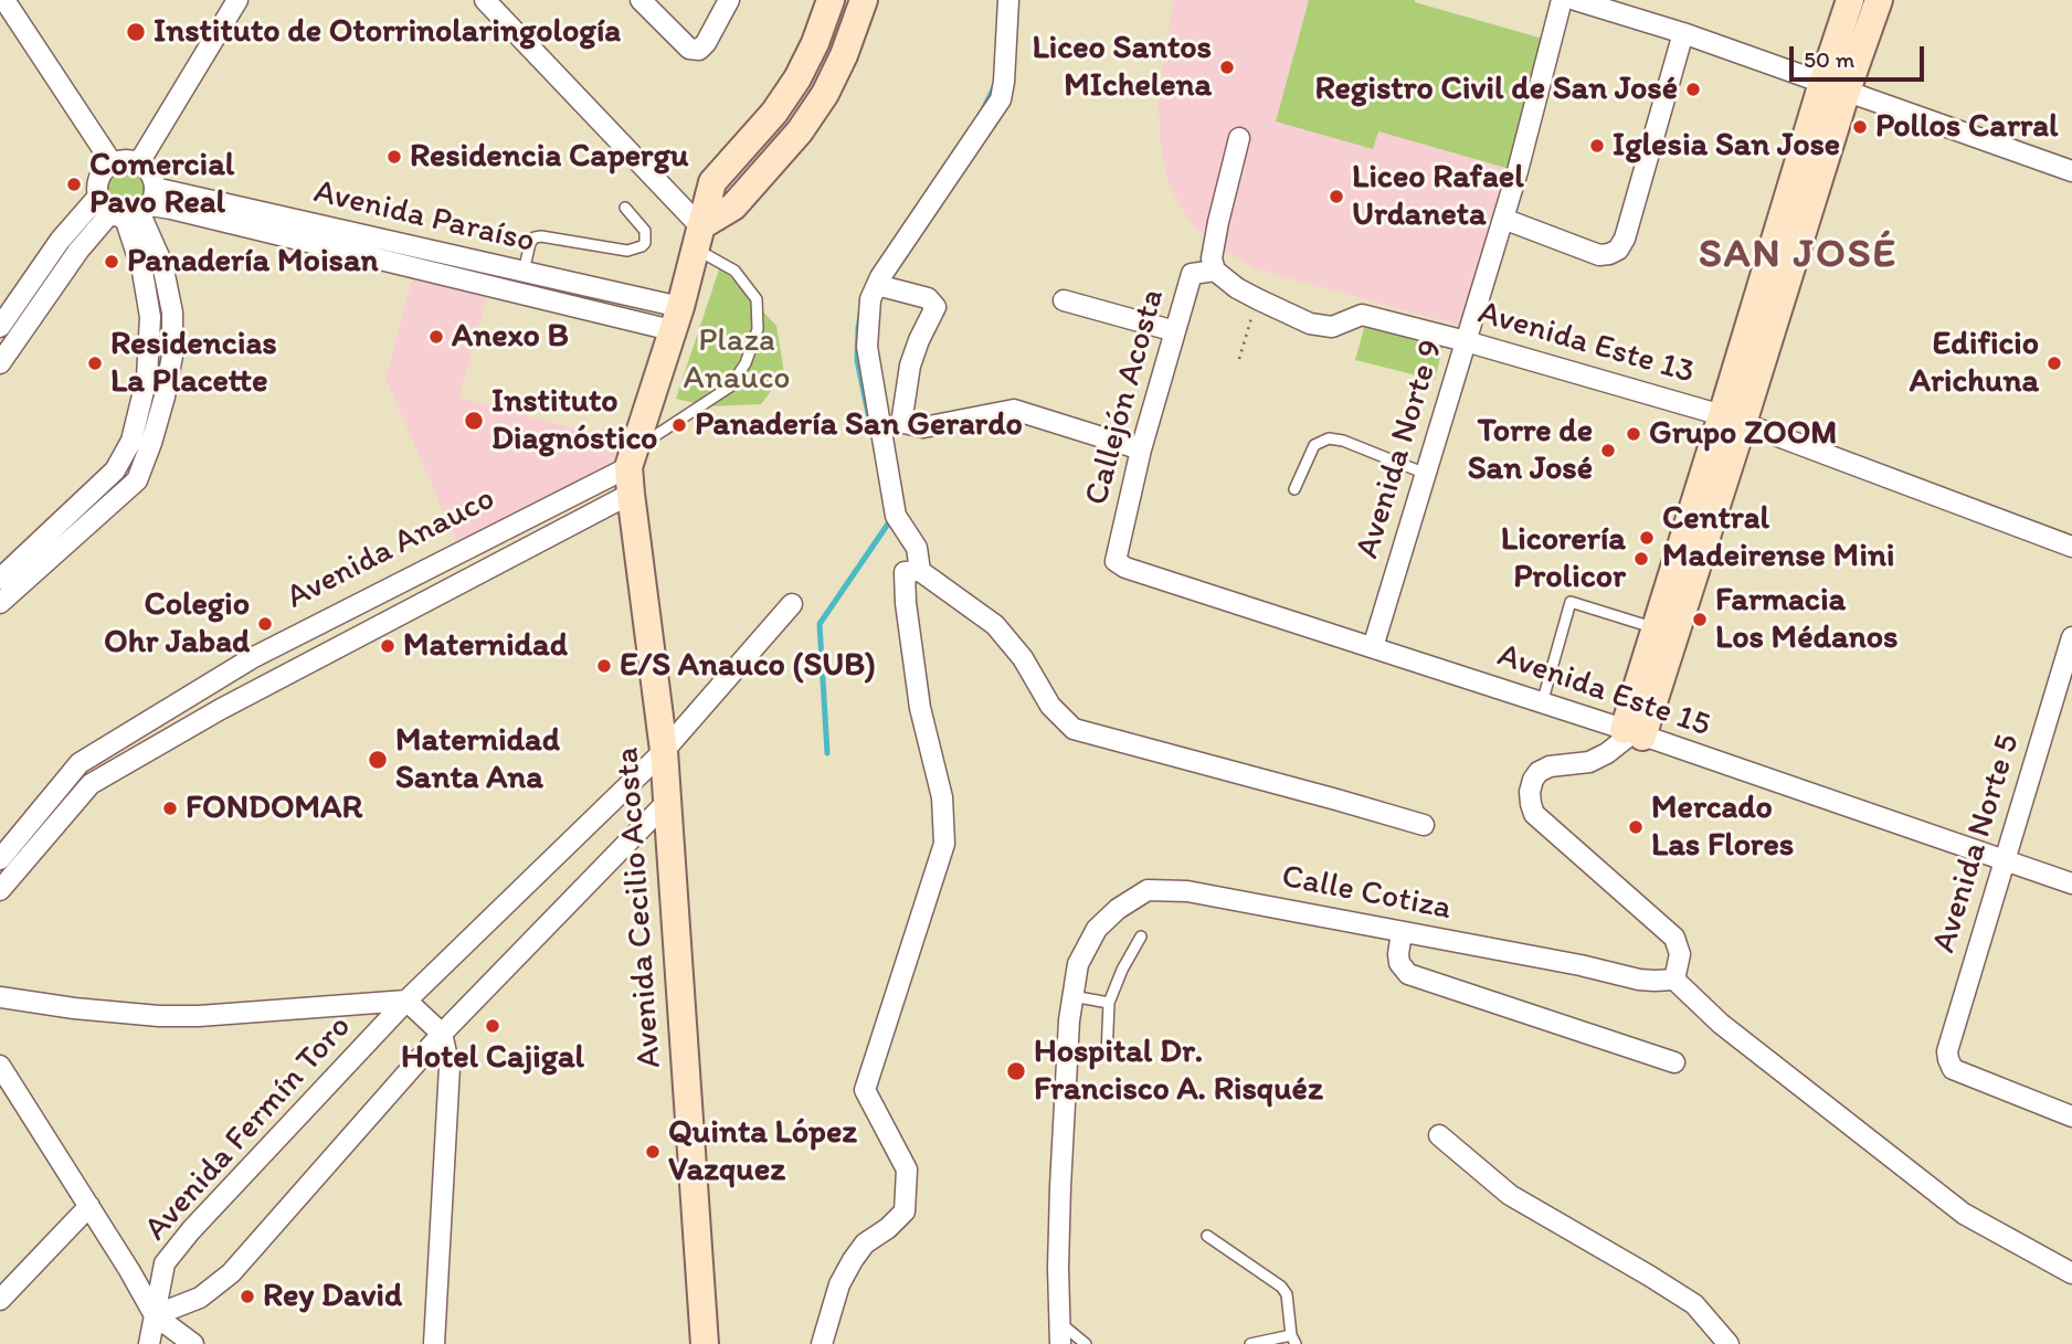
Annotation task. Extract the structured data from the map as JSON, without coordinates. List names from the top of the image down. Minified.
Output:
{"streets":{"main road":["Avenida Cecilio Acosta"],"street":["Avenida Paraíso","Avenida Este 13","Callejón Acosta","Avenida Norte 9","Avenida Anauco","Avenida Este 15","Avenida Norte 5","Calle Cotiza","Avenida Fermín Toro"]},"crossings":[["Avenida Este 13","Callejón Acosta"],["Avenida Este 13","Avenida Norte 9"],["Callejón Acosta","Avenida Este 15"],["Avenida Norte 9","Avenida Este 15"],["Avenida Anauco","Avenida Cecilio Acosta"],["Avenida Este 15","Avenida Norte 5"],["Avenida Cecilio Acosta","Avenida Fermín Toro"]],"districts":["SAN JOSÉ"],"parks":["Plaza Anauco"],"places":["Instituto de Otorrinolaringología","Liceo Santos MIchelena","Registro Civil de San José","Pollos Carral","Iglesia San Jose","Residencia Capergu","Comercial Pavo Real","Liceo Rafael Urdaneta","Panadería Moisan","Anexo B","Residencias La Placette","Edificio Arichuna","Instituto Diagnóstico","Panadería San Gerardo","Grupo ZOOM","Torre de San José","Central Madeirense Mini","Licorería Prolicor","Farmacia Los Médanos","Colegio Ohr Jabad","Maternidad","E/S Anauco (SUB)","Maternidad Santa Ana","FONDOMAR","Mercado Las Flores","Hotel Cajigal","Hospital Dr. Francisco A. Risquéz","Quinta López Vazquez","Rey David"],"scale_bar":"50 m"}
